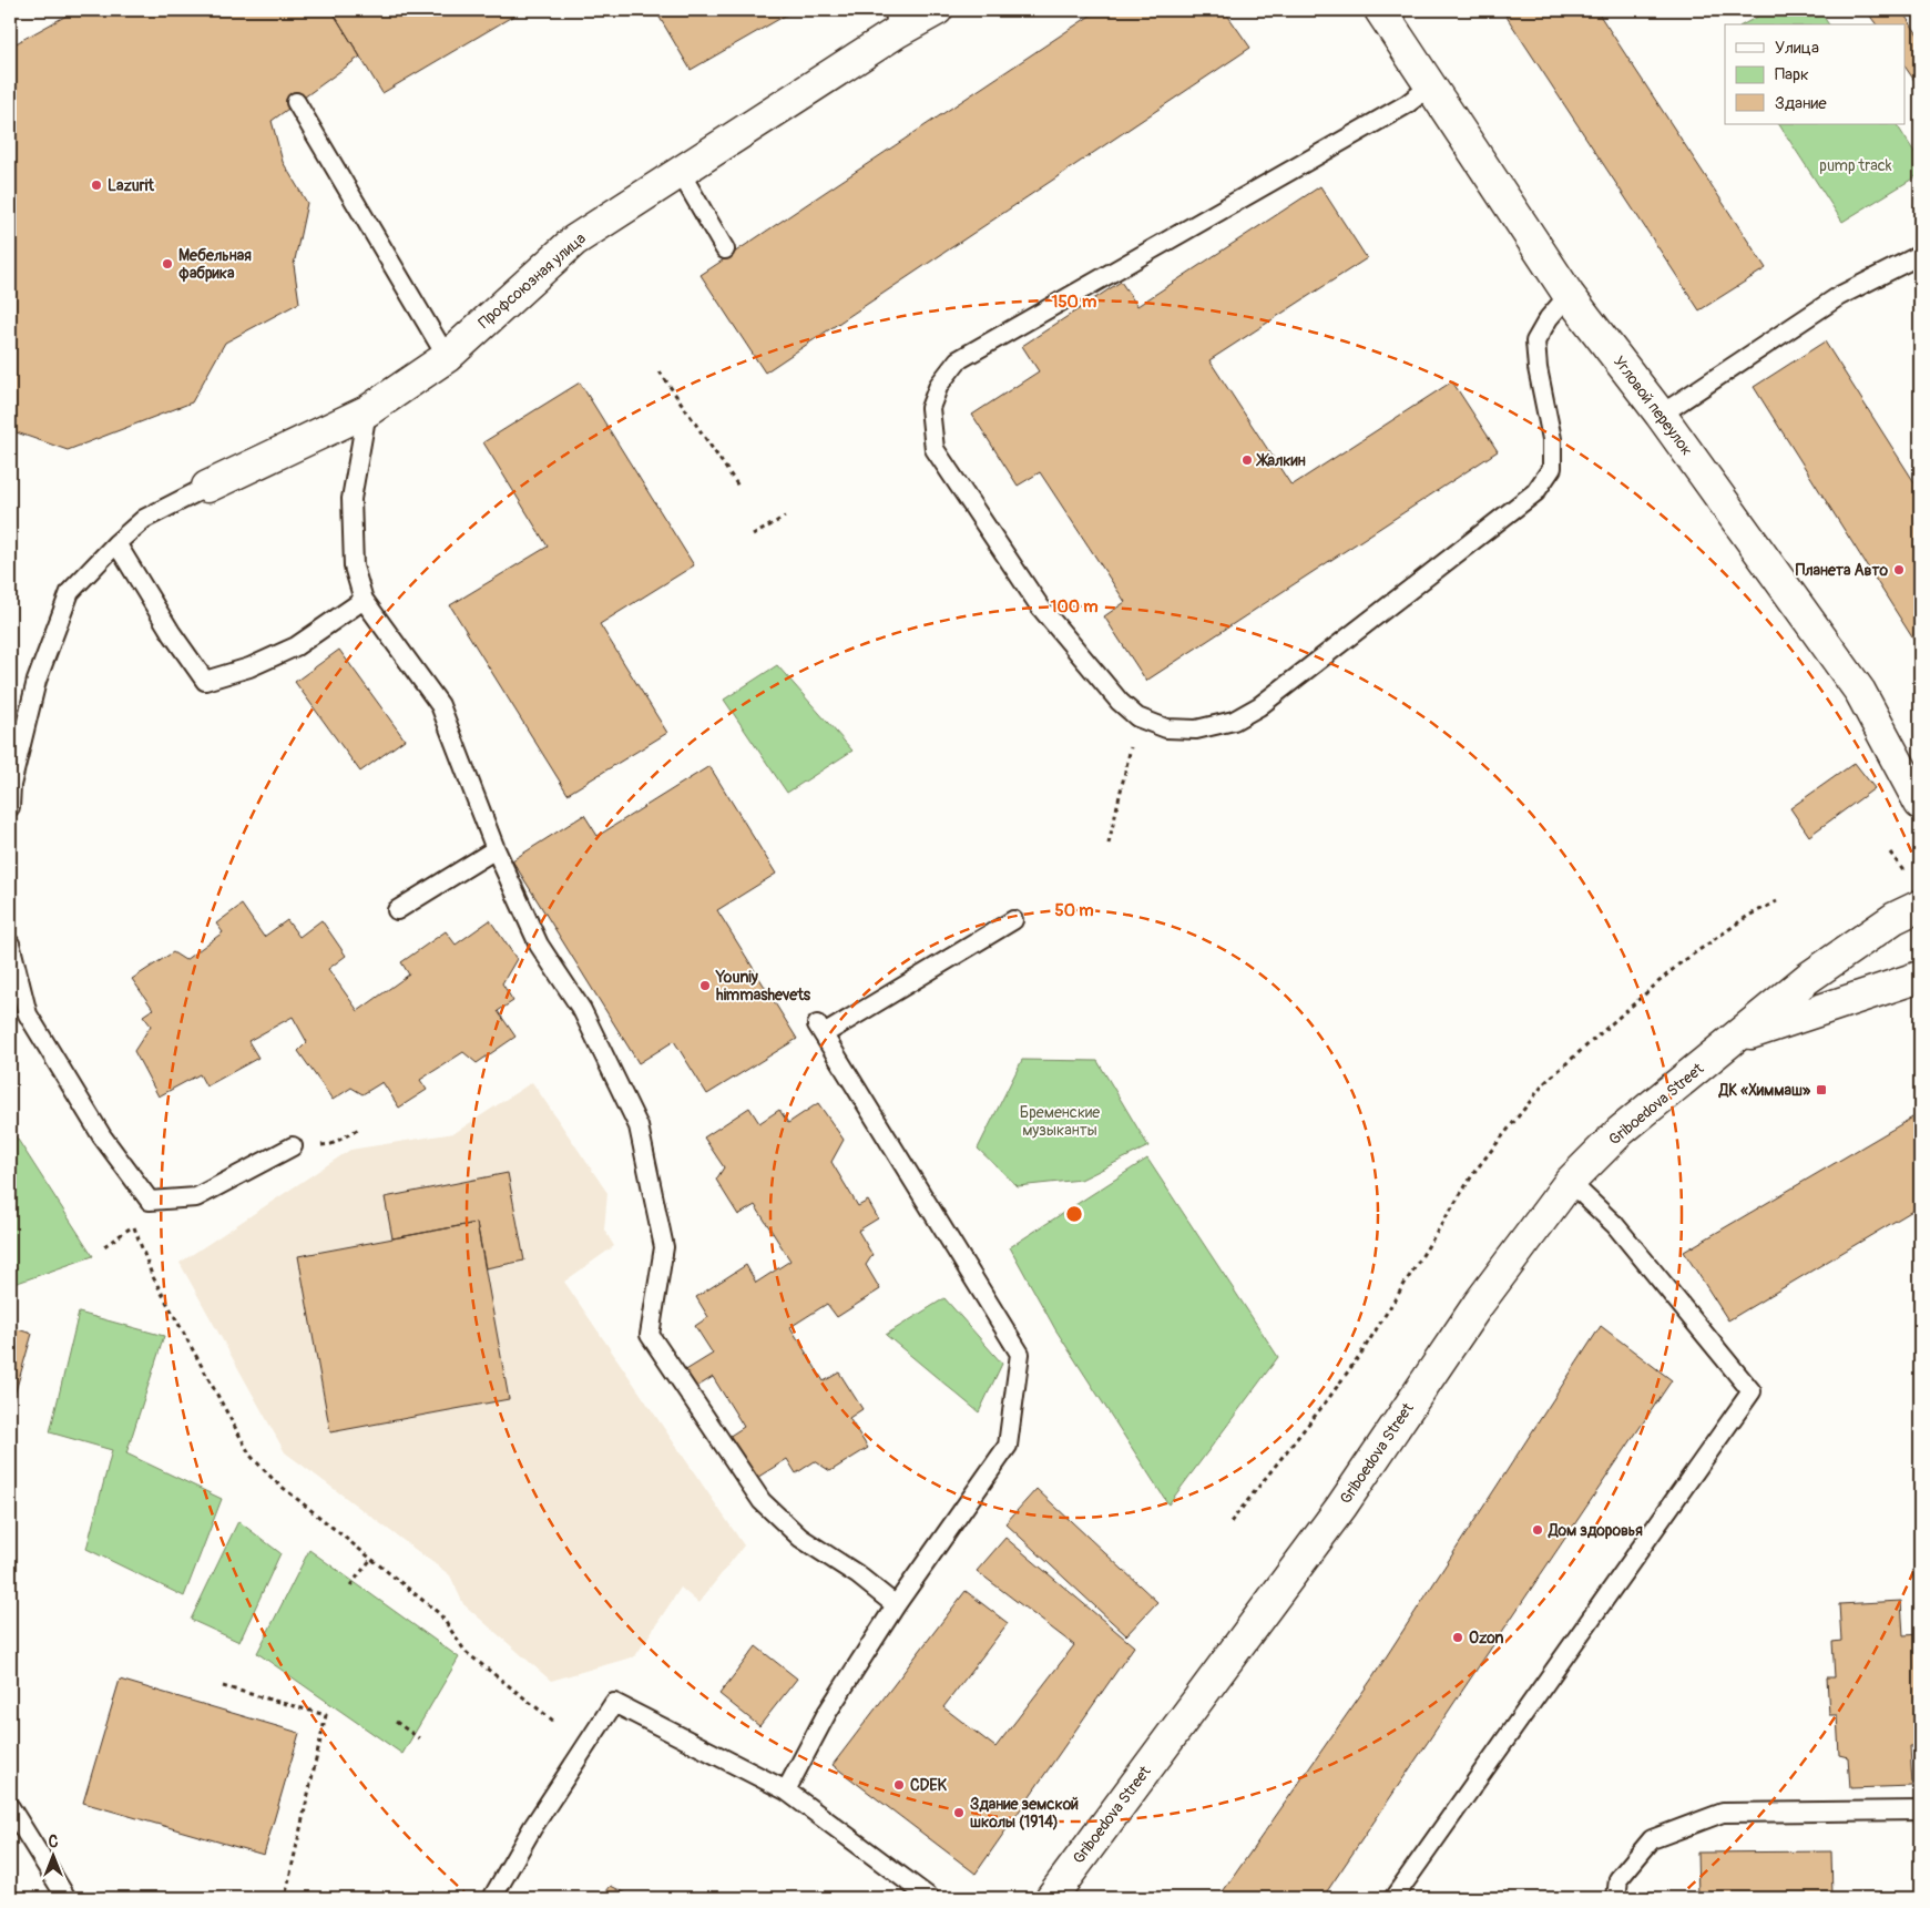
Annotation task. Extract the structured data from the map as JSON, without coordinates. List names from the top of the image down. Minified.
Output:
{"streets":{"street":["Профсоюзная улица","Угловой переулок","Griboedova Street"]},"parks":["pump track","Бременские музыканты"],"places":{"other":["Lazurit","Мебельная фабрика","Жалкин","Планета Авто","Youniy himmashevets","Дом здоровья","Ozon","CDEK","Здание земской школы (1914)"],"transit":["ДК «Химмаш»"]},"legend":["Улица","Парк","Здание"],"north":"top","rings":["150 m","100 m","50 m"]}
